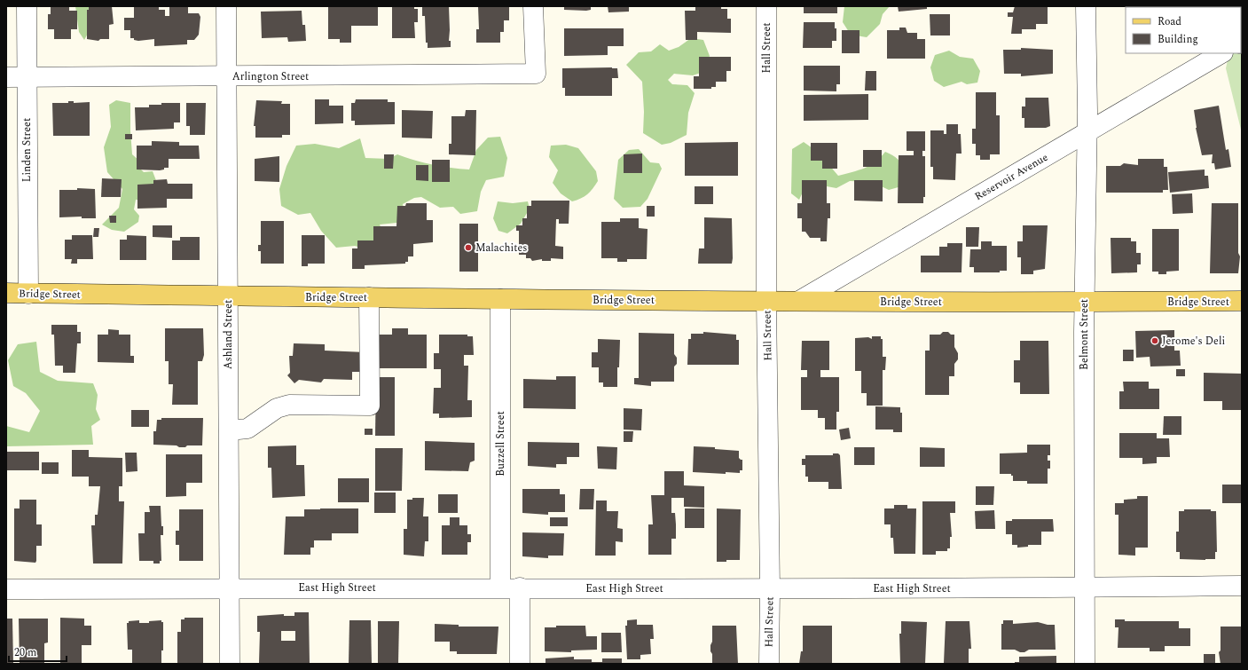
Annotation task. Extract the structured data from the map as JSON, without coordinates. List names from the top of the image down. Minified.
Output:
{"streets":{"main road":["Bridge Street"],"street":["Hall Street","Arlington Street","Linden Street","Reservoir Avenue","Ashland Street","Belmont Street","Buzzell Street","East High Street"]},"crossings":[["Hall Street","Bridge Street"],["Hall Street","East High Street"],["Arlington Street","Linden Street"],["Arlington Street","Ashland Street"],["Linden Street","Bridge Street"],["Reservoir Avenue","Bridge Street"],["Reservoir Avenue","Belmont Street"],["Bridge Street","Ashland Street"],["Bridge Street","Belmont Street"],["Bridge Street","Buzzell Street"],["Ashland Street","East High Street"],["Belmont Street","East High Street"],["Buzzell Street","East High Street"]],"places":["Malachites","Jerome's Deli"],"legend":["Road","Building"],"scale_bar":"20 m"}
